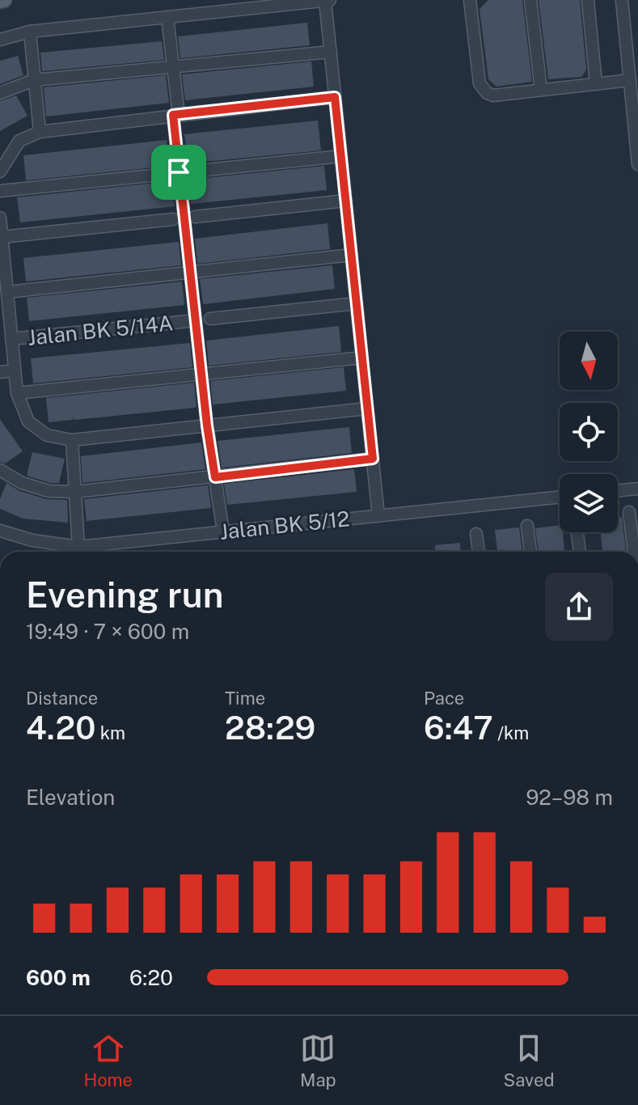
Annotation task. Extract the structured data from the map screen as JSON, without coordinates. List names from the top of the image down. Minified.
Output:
{"streets":{"street":["Jalan BK 5/14A","Jalan BK 5/12"]},"north":"bottom","page":{"heading":["Evening run","19:49 · 7 × 600 m"],"stats":[["Distance","4.20 km"],["Time","28:29"],["Pace","6:47 /km"]],"chart":["Elevation","92–98 m"],"list":[{"name":"600 m","note":"6:20"}],"tabs":["Home","Map","Saved"]}}
